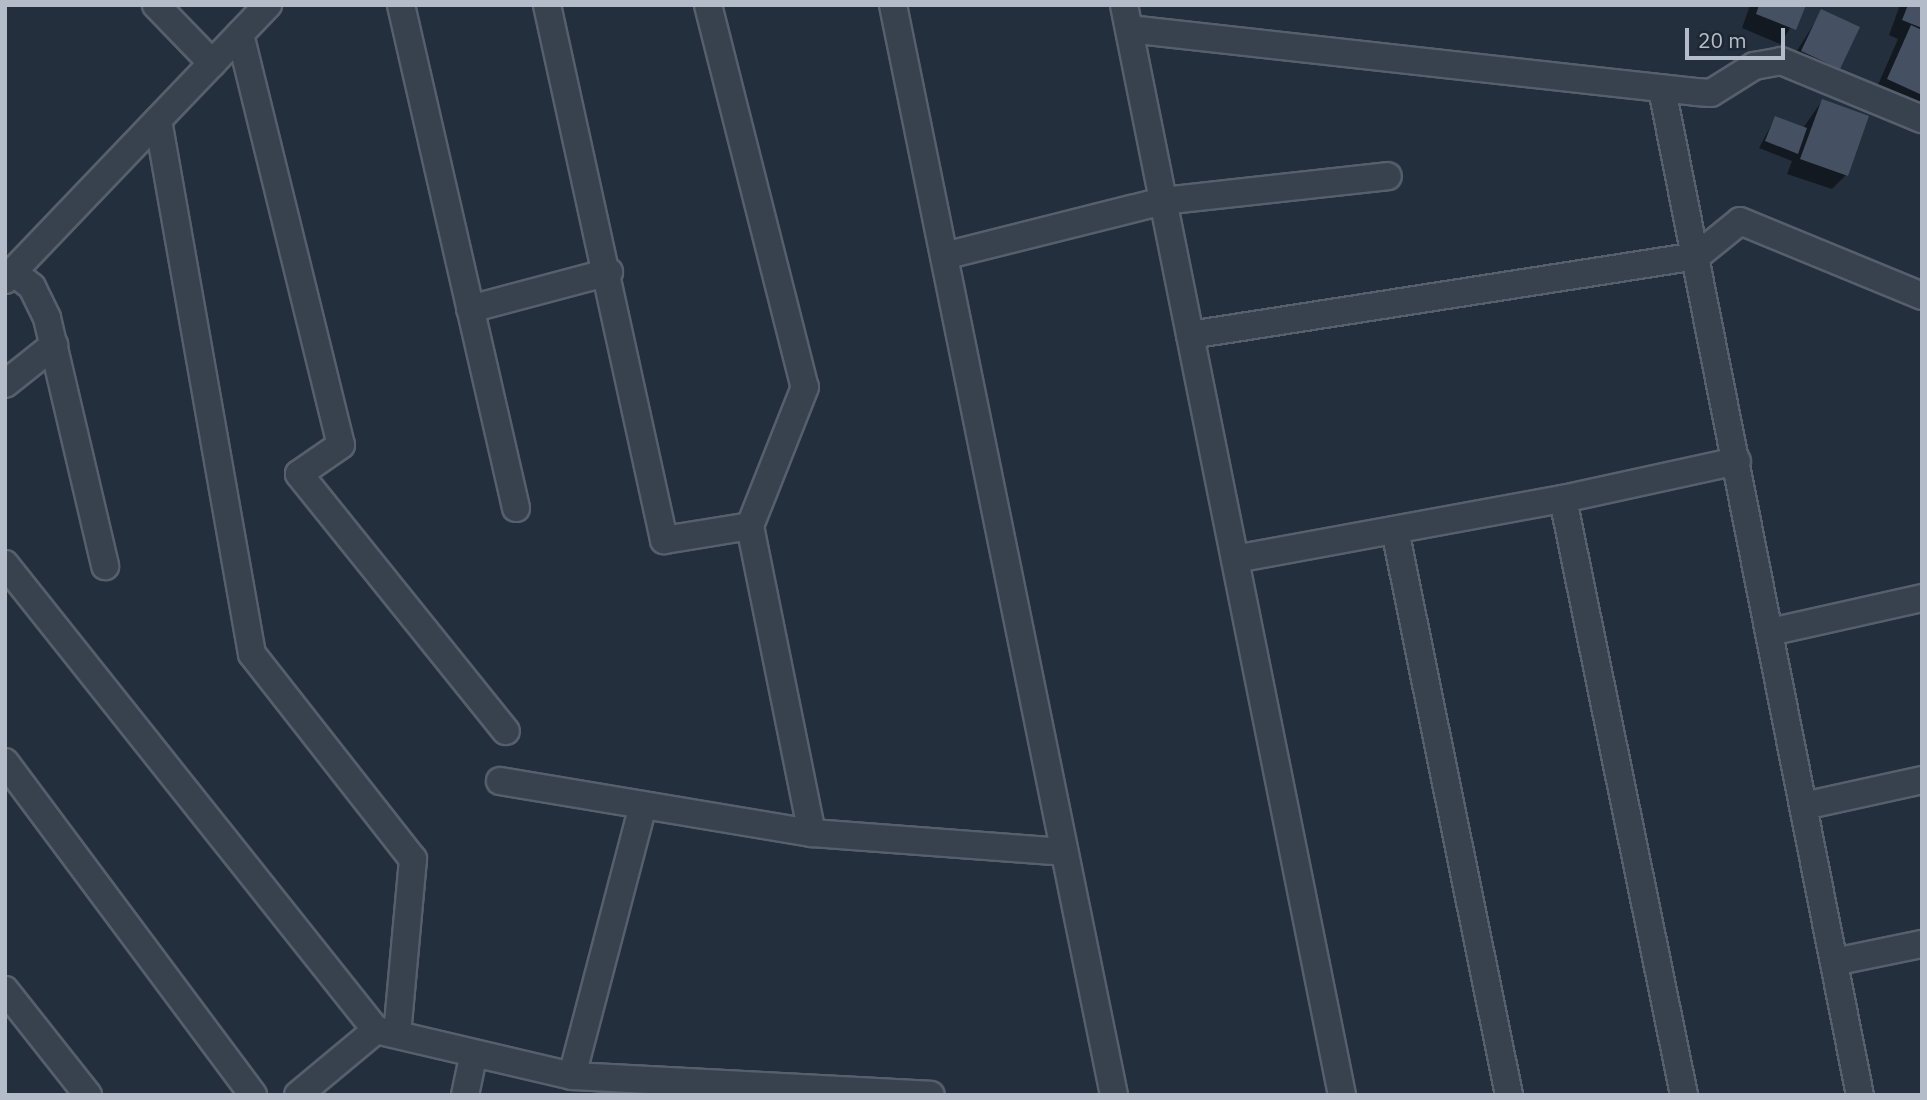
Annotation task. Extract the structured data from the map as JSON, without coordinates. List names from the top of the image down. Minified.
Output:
{"scale_bar":"20 m"}
